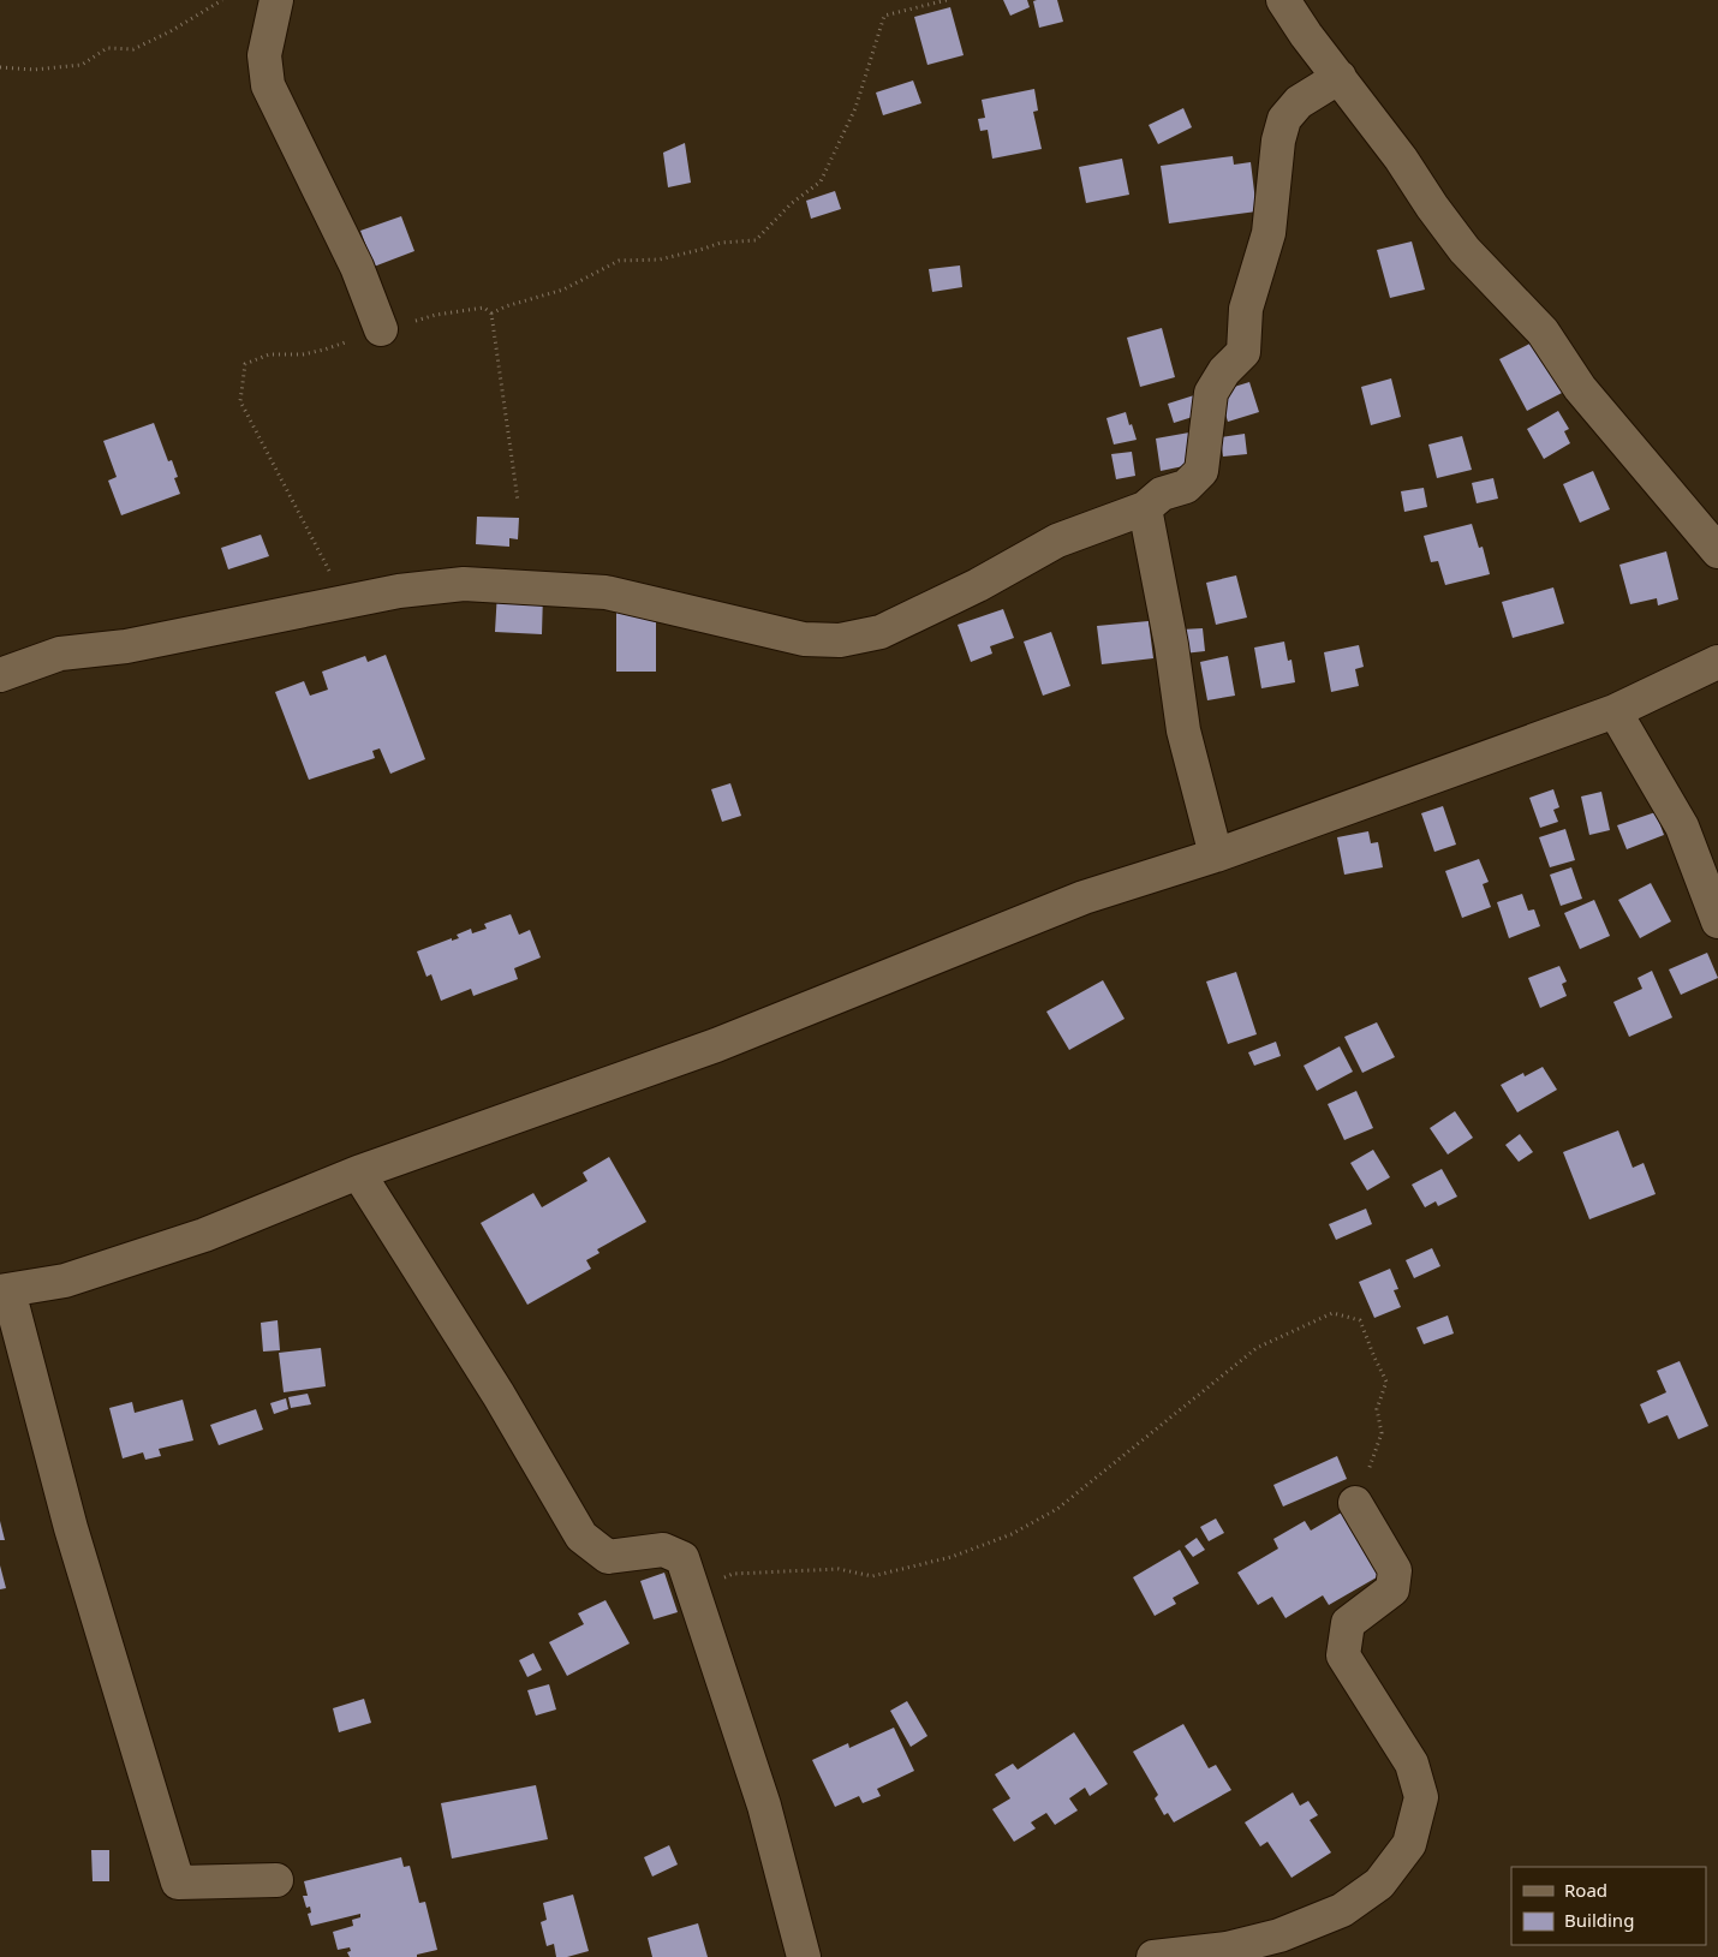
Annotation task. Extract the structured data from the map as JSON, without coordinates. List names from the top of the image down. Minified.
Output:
{"legend":["Road","Building"]}
